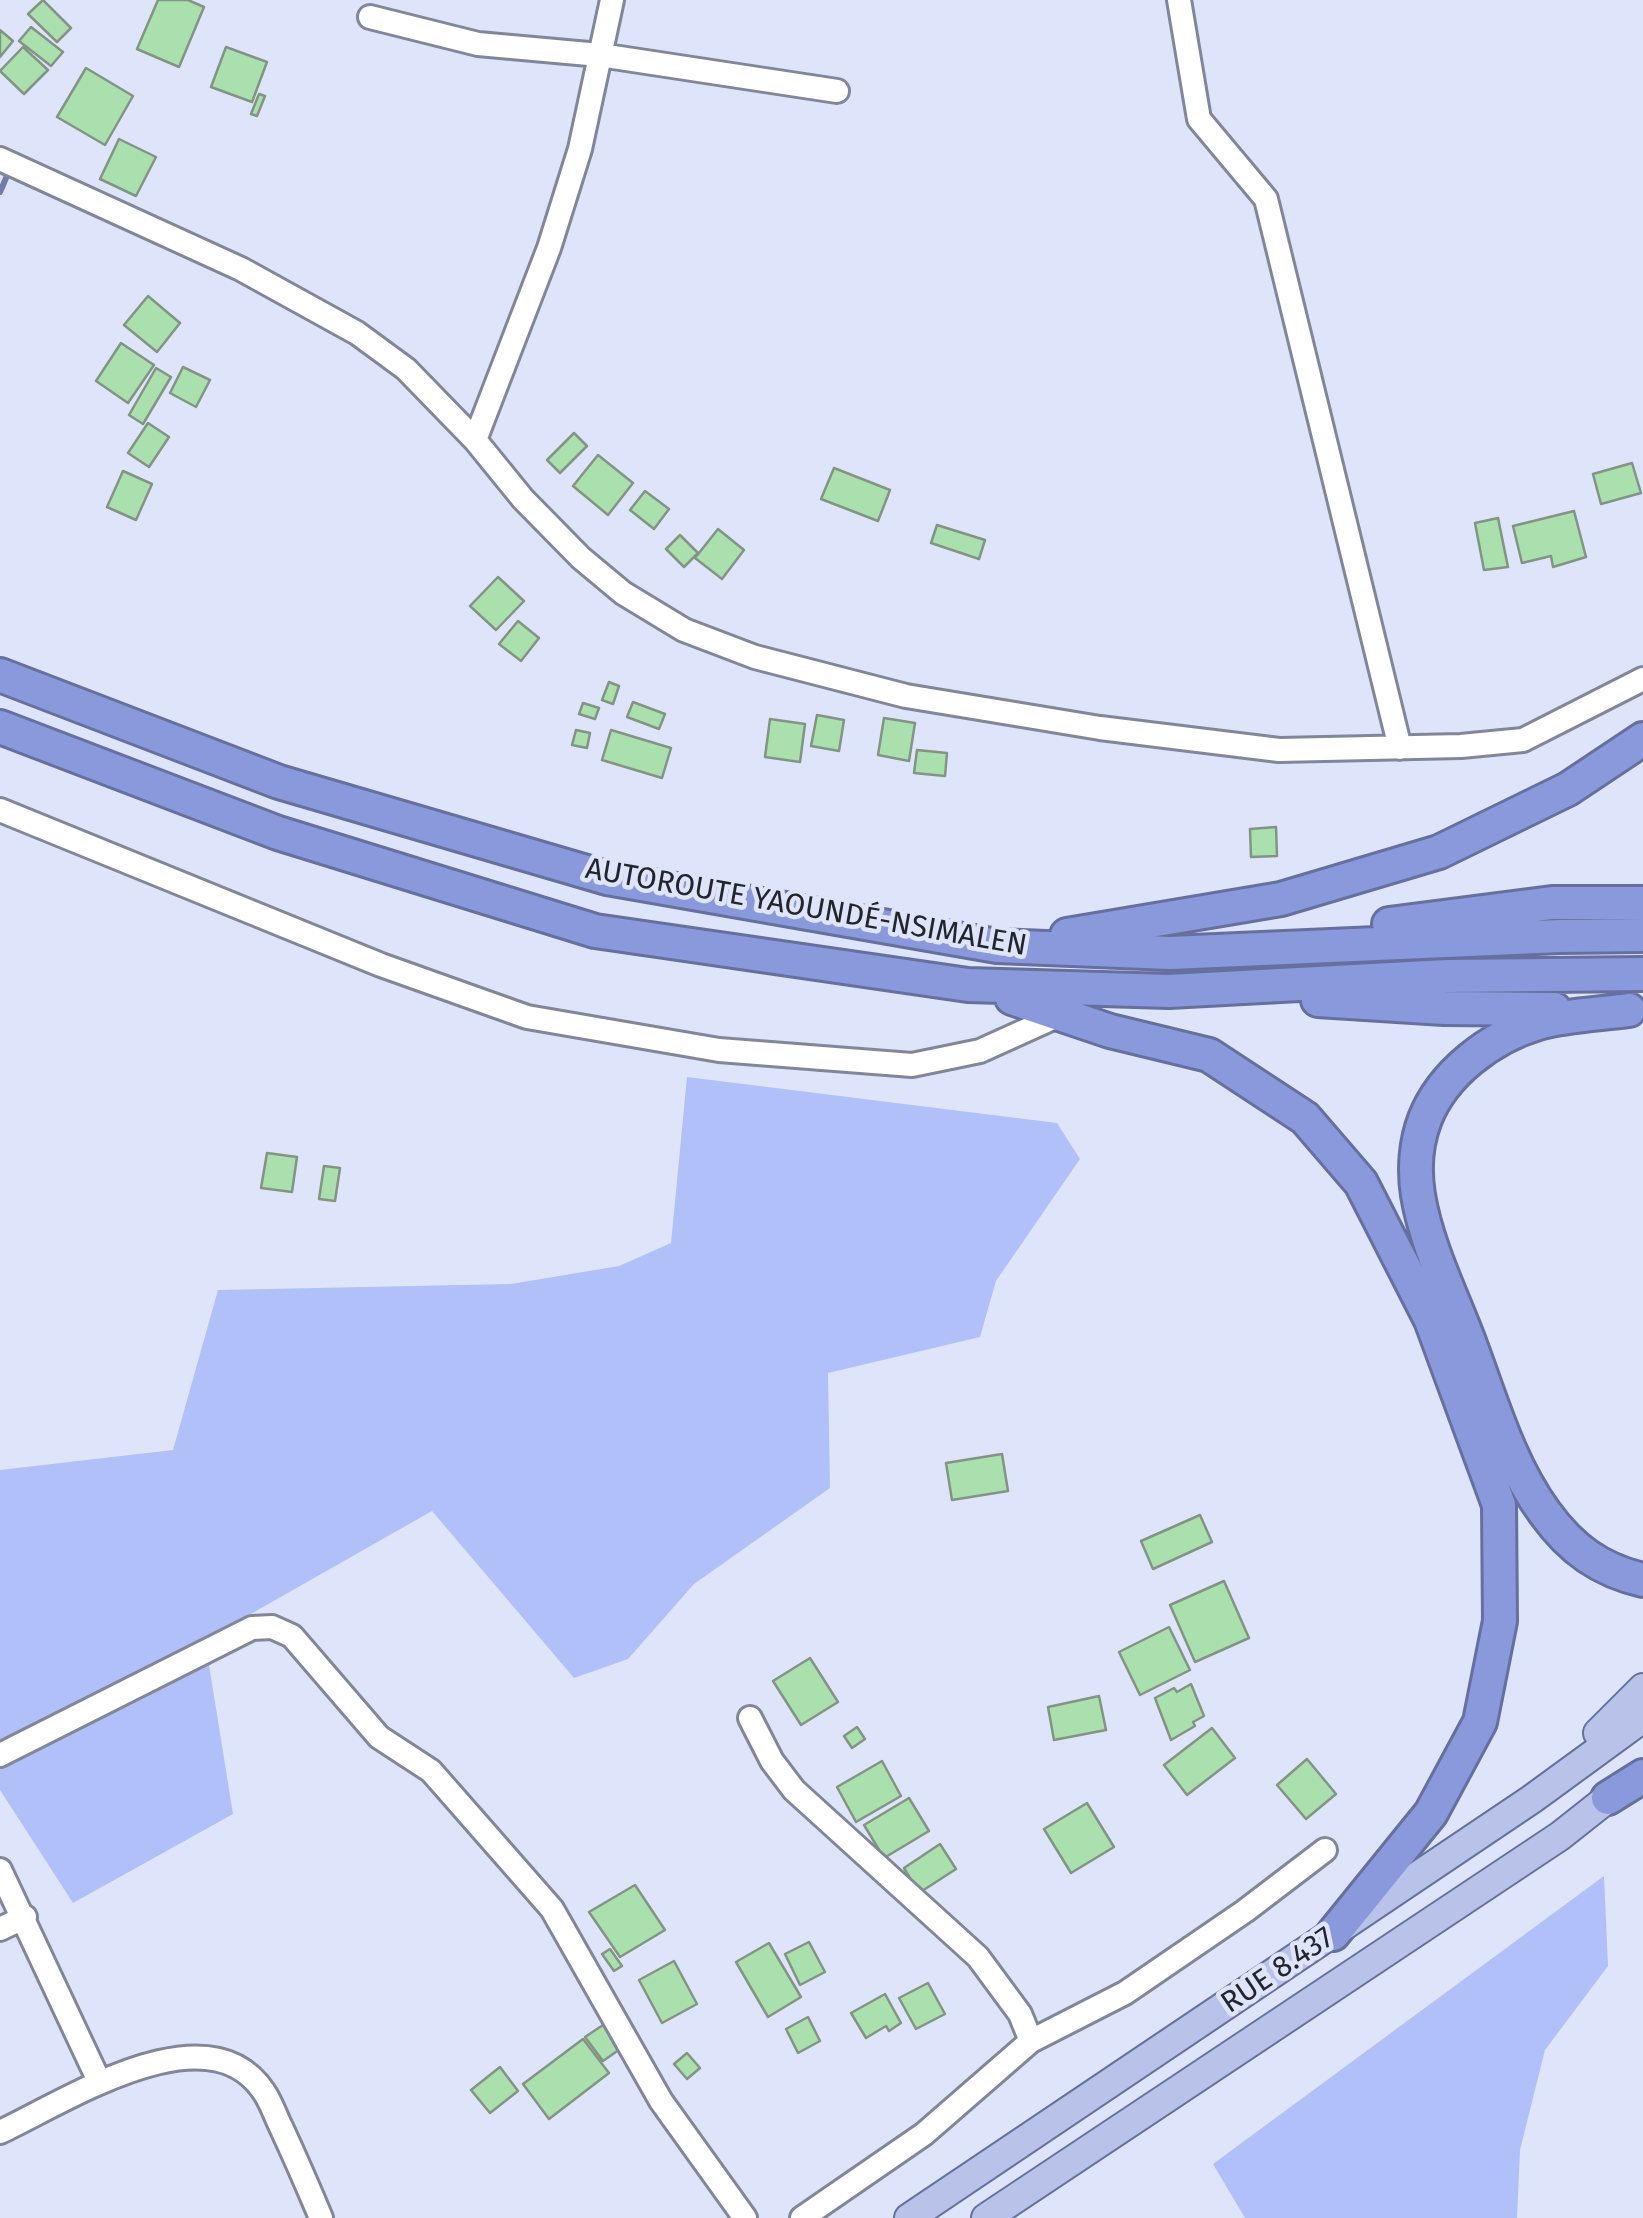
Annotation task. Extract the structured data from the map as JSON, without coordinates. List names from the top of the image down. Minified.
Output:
{"streets":{"highway":["AUTOROUTE YAOUNDÉ-NSIMALEN"],"main road":["RUE 8.437"]}}
